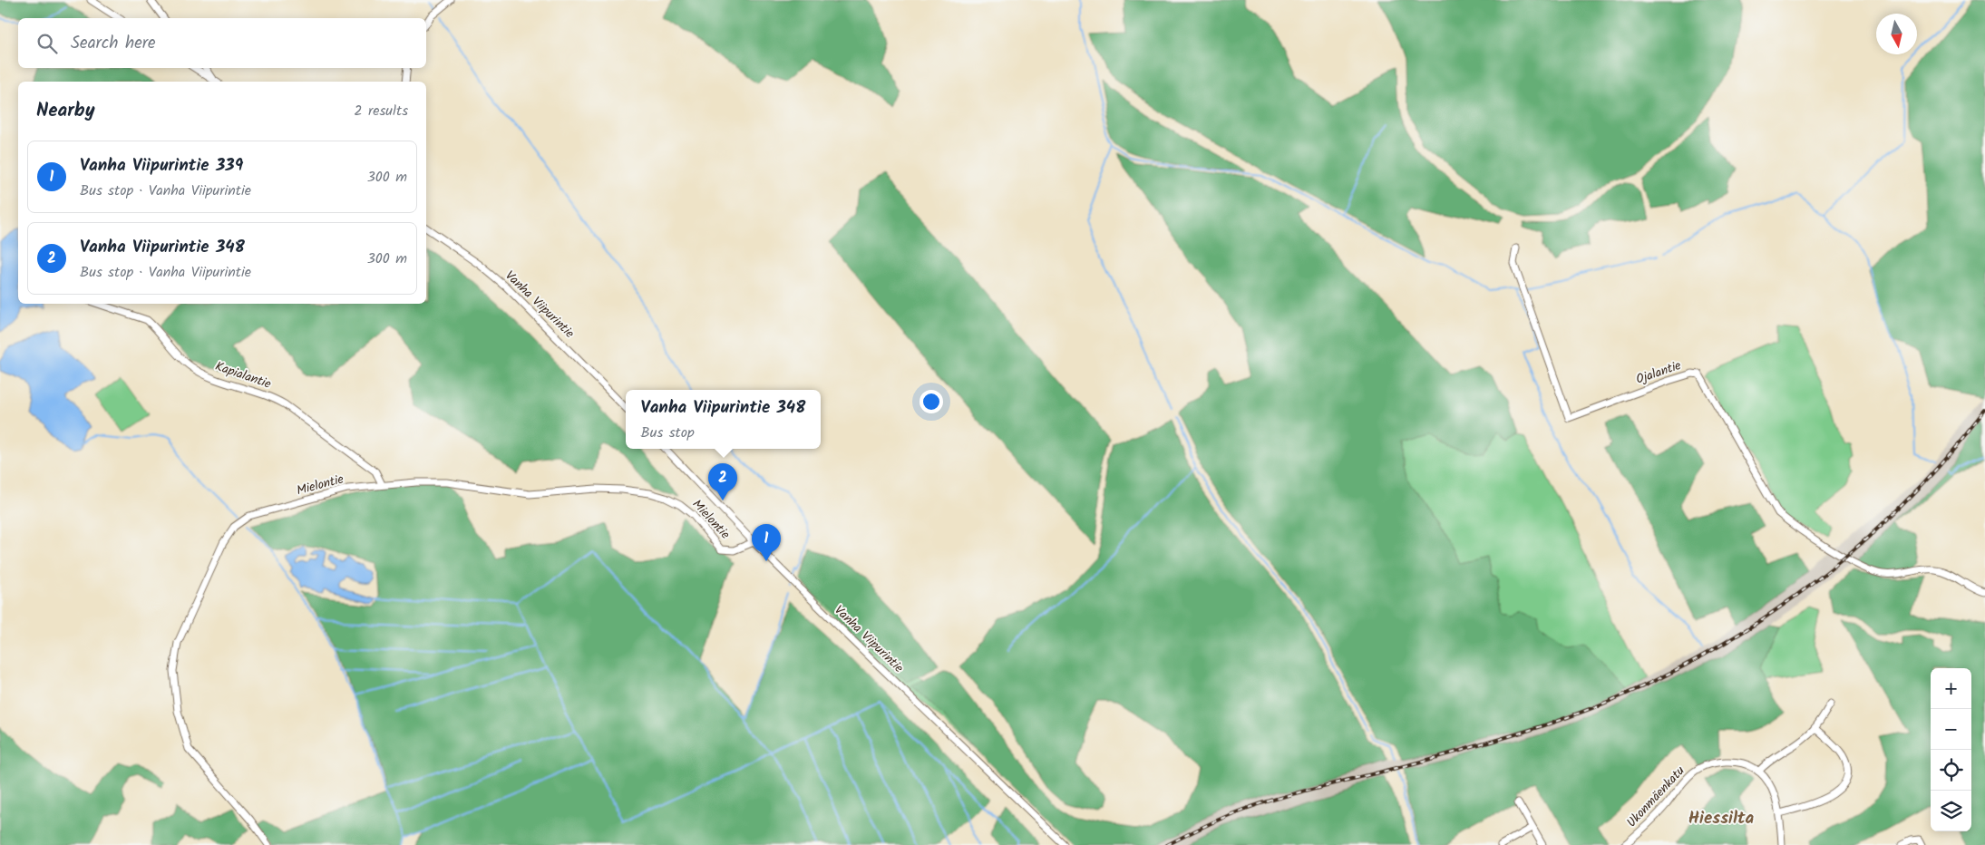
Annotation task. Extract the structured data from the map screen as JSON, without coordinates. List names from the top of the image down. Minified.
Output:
{"streets":{"street":["Vanha Viipurintie","Ojalantie","Kapialantie","Mielontie","Ukonmäenkatu"]},"crossings":[["Vanha Viipurintie","Mielontie"],["Kapialantie","Mielontie"]],"districts":["Hiessilta"],"north":"bottom","page":{"search":"Search here","heading":["Nearby","2 results"],"list":[{"mark":"1","name":"Vanha Viipurintie 339","note":"Bus stop · Vanha Viipurintie","value":"300 m"},{"mark":"2","name":"Vanha Viipurintie 348","note":"Bus stop · Vanha Viipurintie","value":"300 m"}],"popup":["Vanha Viipurintie 348","Bus stop"],"pins":["2","1"],"map_buttons":["+","−"]}}
